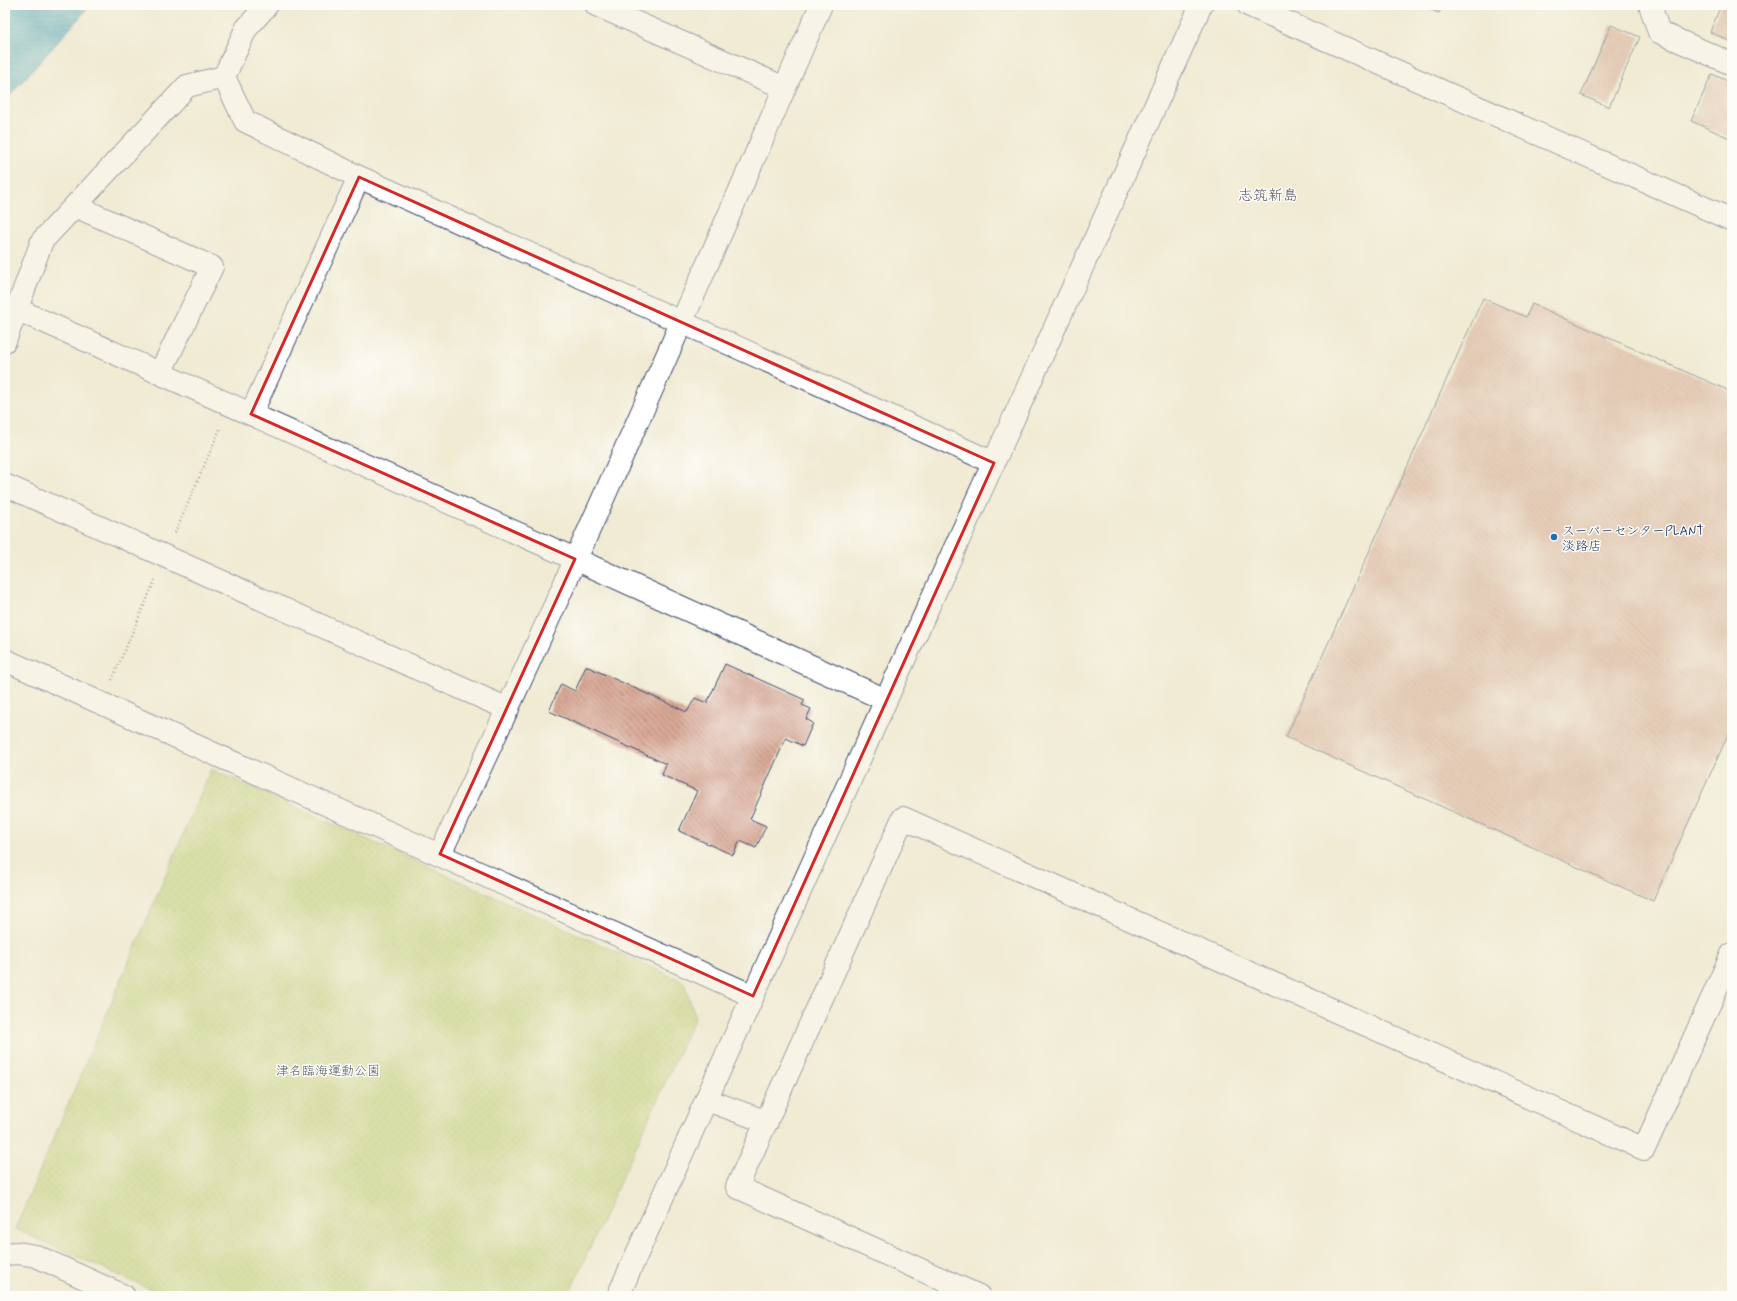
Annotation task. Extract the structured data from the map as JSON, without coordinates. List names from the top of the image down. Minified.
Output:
{"districts":["志筑新島"],"parks":["津名臨海運動公園"],"places":["スーパーセンターPLANT 淡路店"]}
